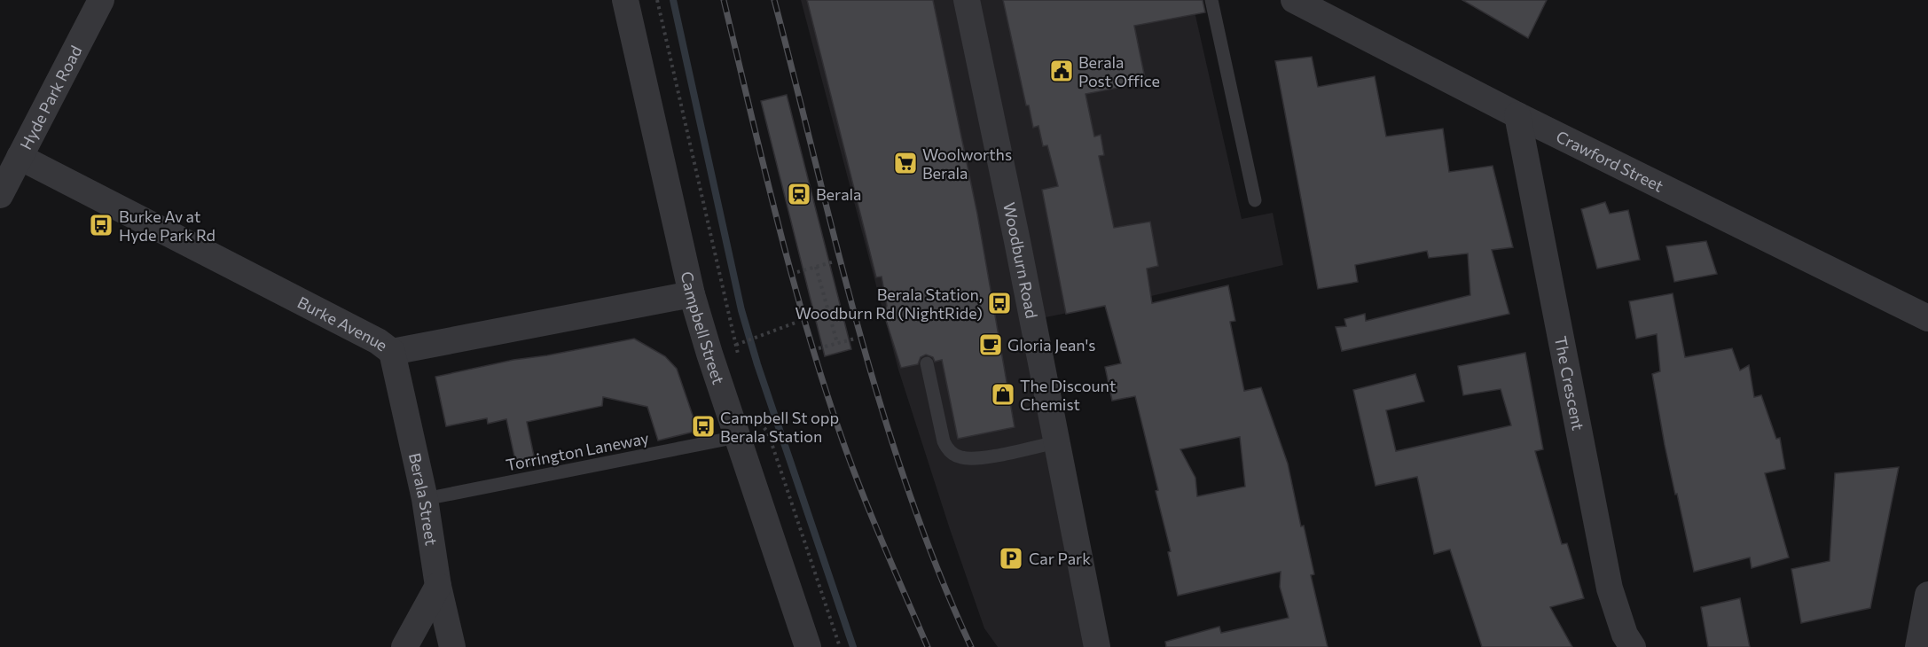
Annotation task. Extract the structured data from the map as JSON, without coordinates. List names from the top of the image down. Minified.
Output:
{"streets":{"street":["Hyde Park Road","Crawford Street","Woodburn Road","Burke Avenue","Campbell Street","The Crescent","Berala Street"],"lane":["Torrington Laneway"]},"crossings":[["Hyde Park Road","Burke Avenue"],["Crawford Street","The Crescent"],["Burke Avenue","Campbell Street"],["Burke Avenue","Berala Street"],["Campbell Street","Torrington Laneway"],["Torrington Laneway","Berala Street"]],"places":{"public building":["Berala Post Office"],"supermarket":["Woolworths Berala"],"station":["Berala"],"bus stop":["Burke Av at Hyde Park Rd","Berala Station, Woodburn Rd (NightRide)","Campbell St opp Berala Station"],"cafe":["Gloria Jean's"],"shop":["The Discount Chemist"],"parking":["Car Park"]}}
